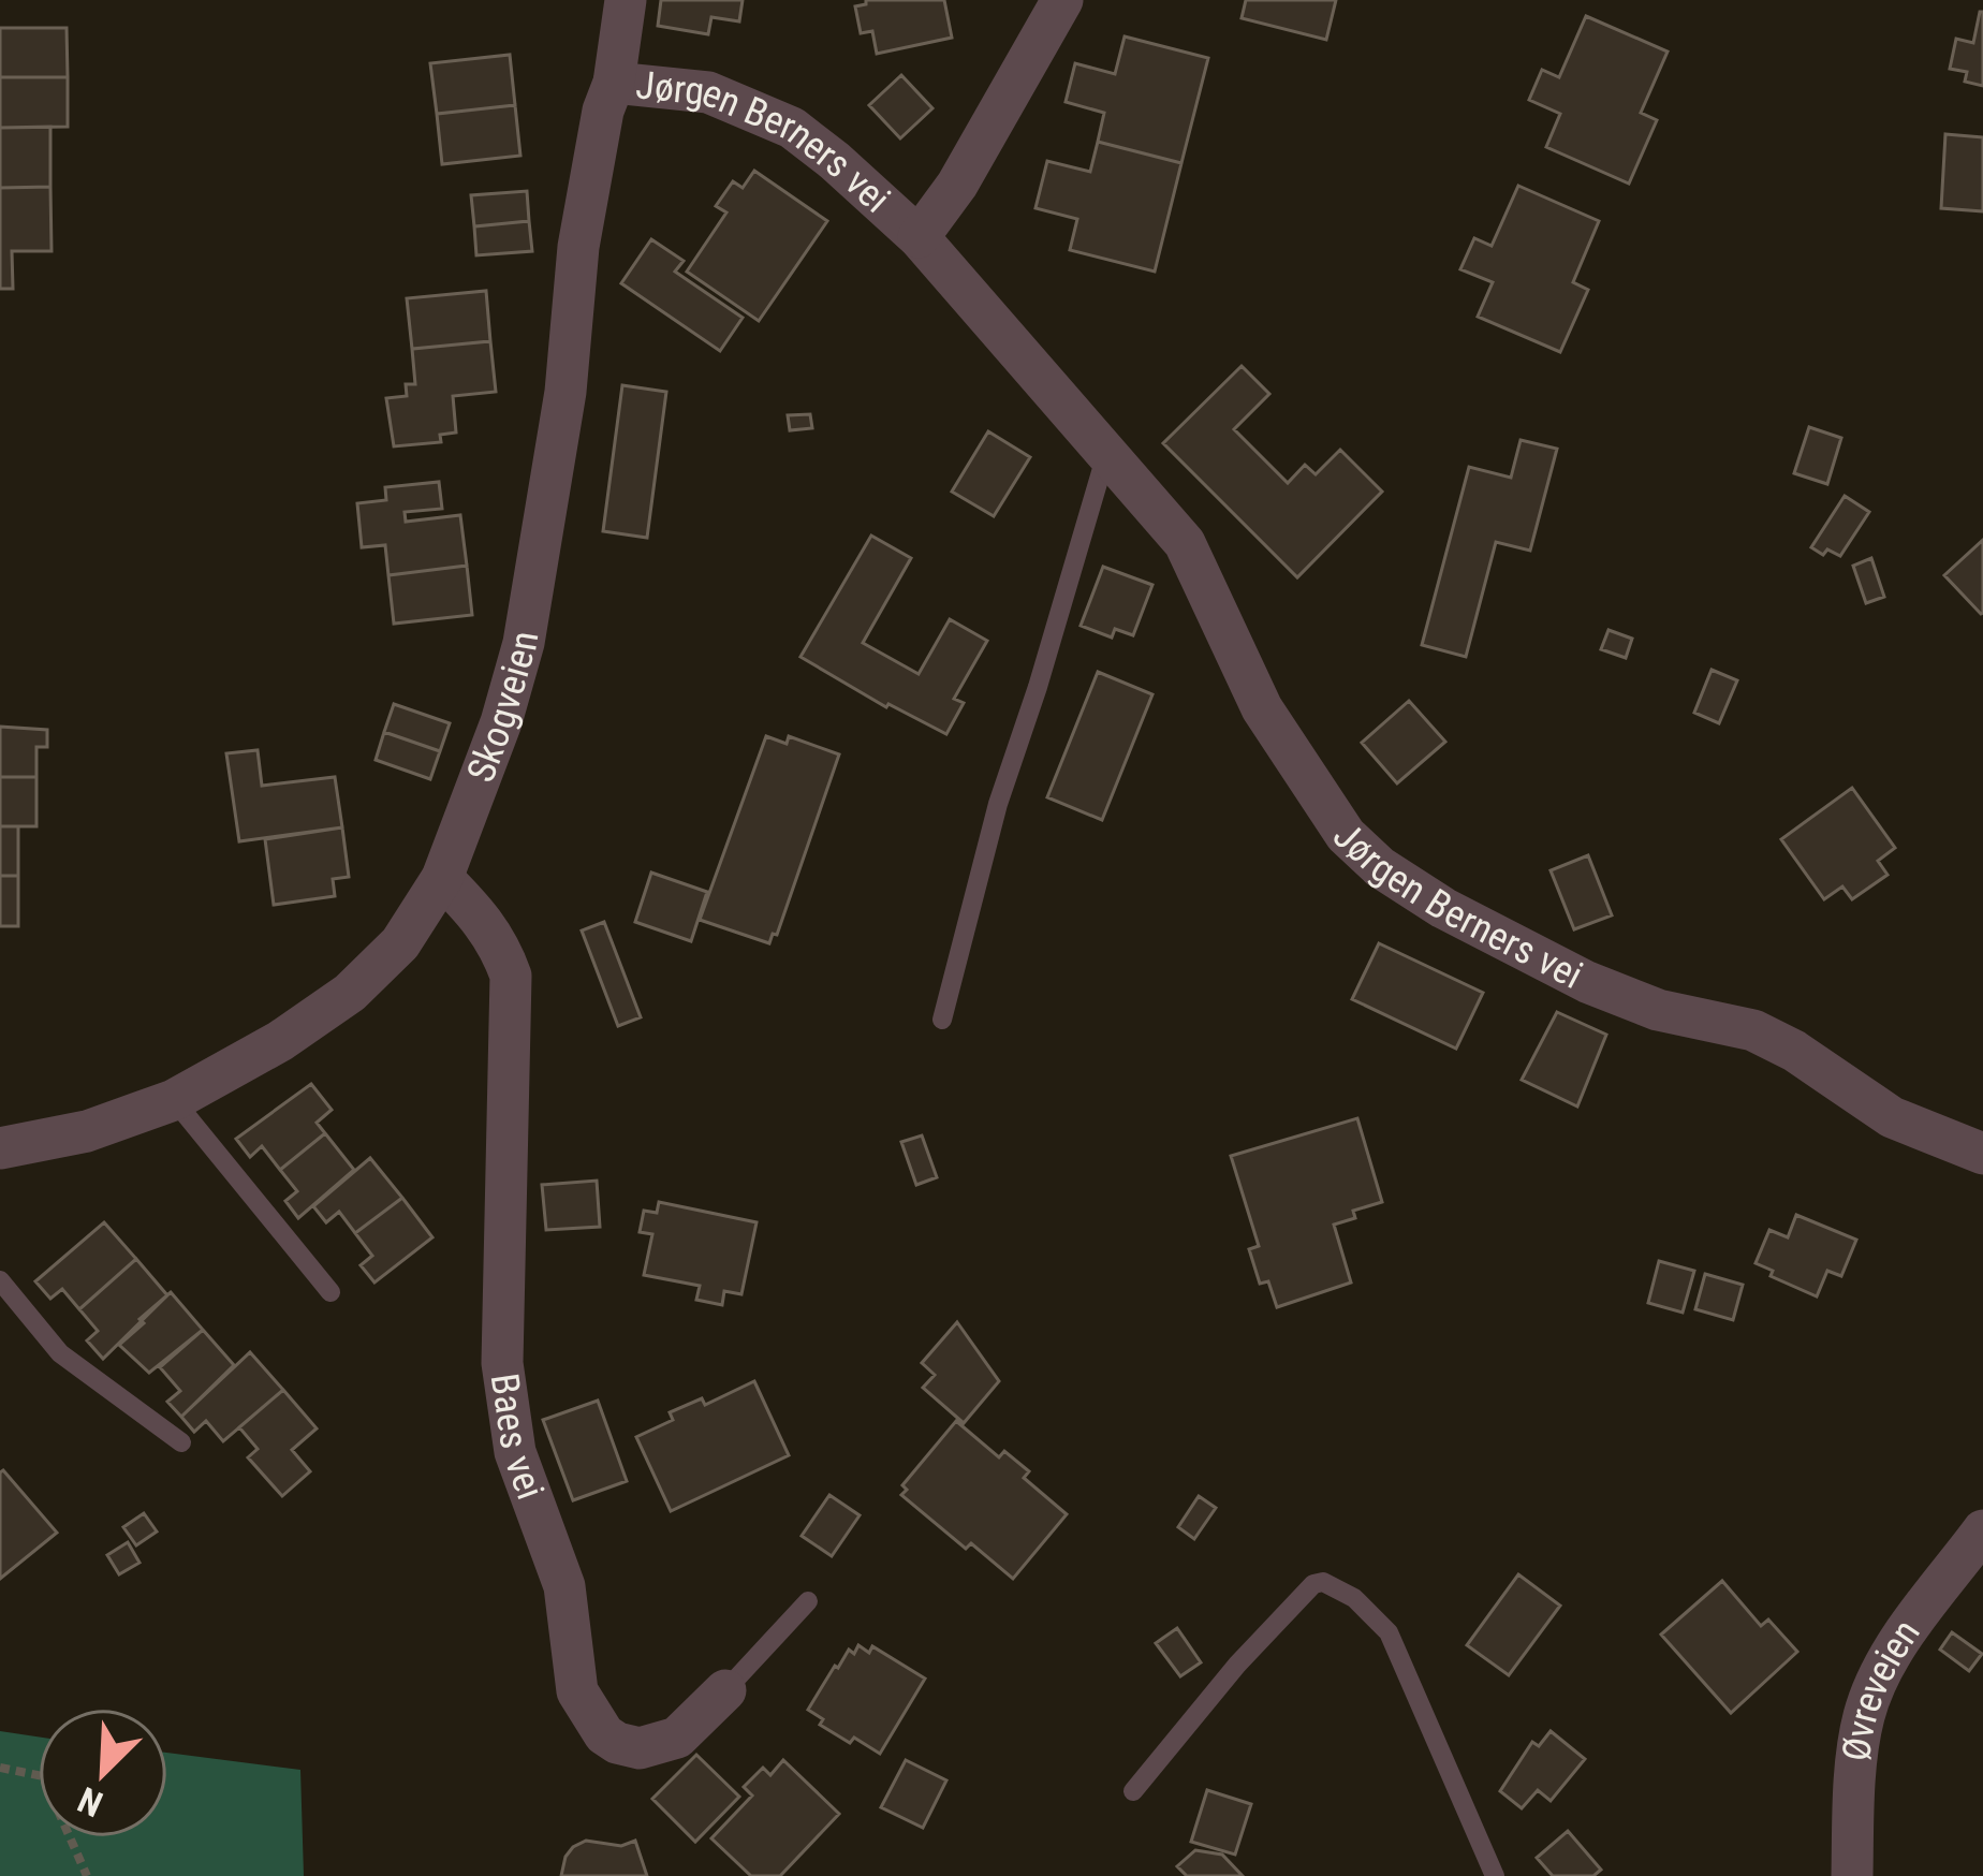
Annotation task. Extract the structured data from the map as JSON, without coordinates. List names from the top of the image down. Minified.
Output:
{"streets":{"street":["Jørgen Berners vei","Skogveien","Baes vei","Øvreveien"]},"crossings":[["Jørgen Berners vei","Skogveien"],["Skogveien","Baes vei"]],"north":"bottom left"}
